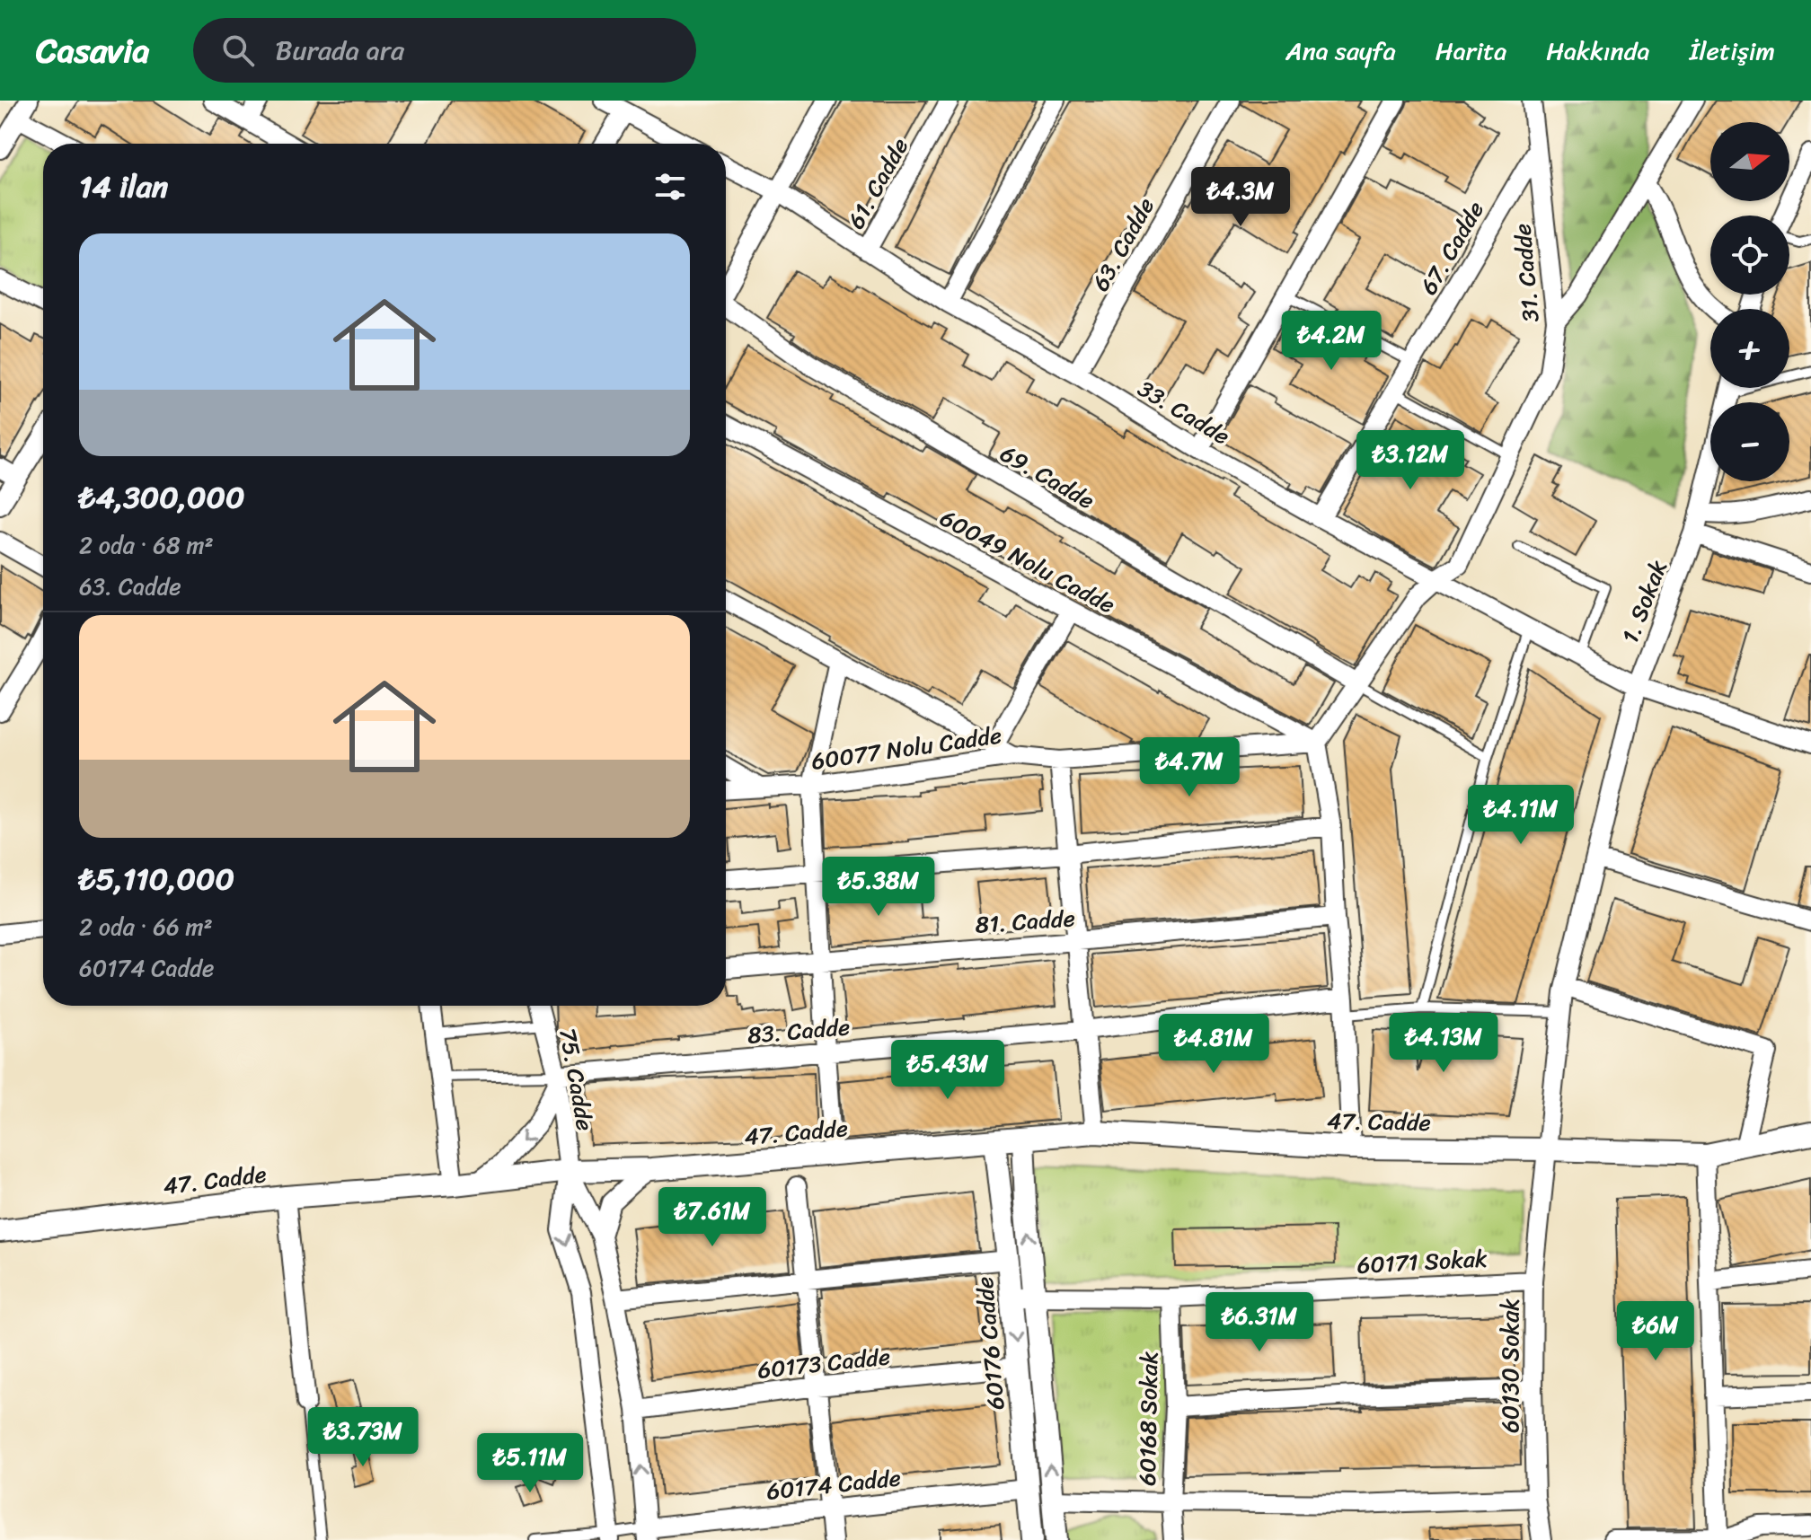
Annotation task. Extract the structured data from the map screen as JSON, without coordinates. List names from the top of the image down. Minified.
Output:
{"streets":{"street":["61. Cadde","63. Cadde","67. Cadde","31. Cadde","33. Cadde","69. Cadde","60049 Nolu Cadde","1. Sokak","60077 Nolu Cadde","81. Cadde","83. Cadde","75. Cadde","47. Cadde","60171 Sokak","60176 Cadde","60173 Cadde","60130 Sokak","60168 Sokak","60174 Cadde"]},"crossings":[["61. Cadde","33. Cadde"],["63. Cadde","33. Cadde"],["67. Cadde","31. Cadde"],["67. Cadde","33. Cadde"],["31. Cadde","33. Cadde"],["31. Cadde","69. Cadde"],["31. Cadde","60049 Nolu Cadde"],["31. Cadde","60077 Nolu Cadde"],["33. Cadde","1. Sokak"],["60049 Nolu Cadde","60077 Nolu Cadde"],["1. Sokak","60130 Sokak"],["83. Cadde","75. Cadde"],["75. Cadde","47. Cadde"],["47. Cadde","60176 Cadde"],["47. Cadde","60130 Sokak"],["60171 Sokak","60176 Cadde"],["60171 Sokak","60130 Sokak"],["60171 Sokak","60168 Sokak"],["60176 Cadde","60173 Cadde"],["60176 Cadde","60174 Cadde"]],"north":"right","page":{"header":"Casavia","search":"Burada ara","nav":["Ana sayfa","Harita","Hakkında","İletişim"],"map_buttons":["+","−"],"heading":"14 ilan","price":["₺4.3M","₺4.2M","₺3.12M","₺4.7M","₺4.11M","₺5.38M","₺4.13M","₺4.81M","₺5.43M","₺7.61M","₺6.31M","₺6M","₺3.73M","₺5.11M"],"list":[{"name":"₺4,300,000","note":"2 oda · 68 m² · 63. Cadde"},{"name":"₺5,110,000","note":"2 oda · 66 m² · 60174 Cadde"}]}}
